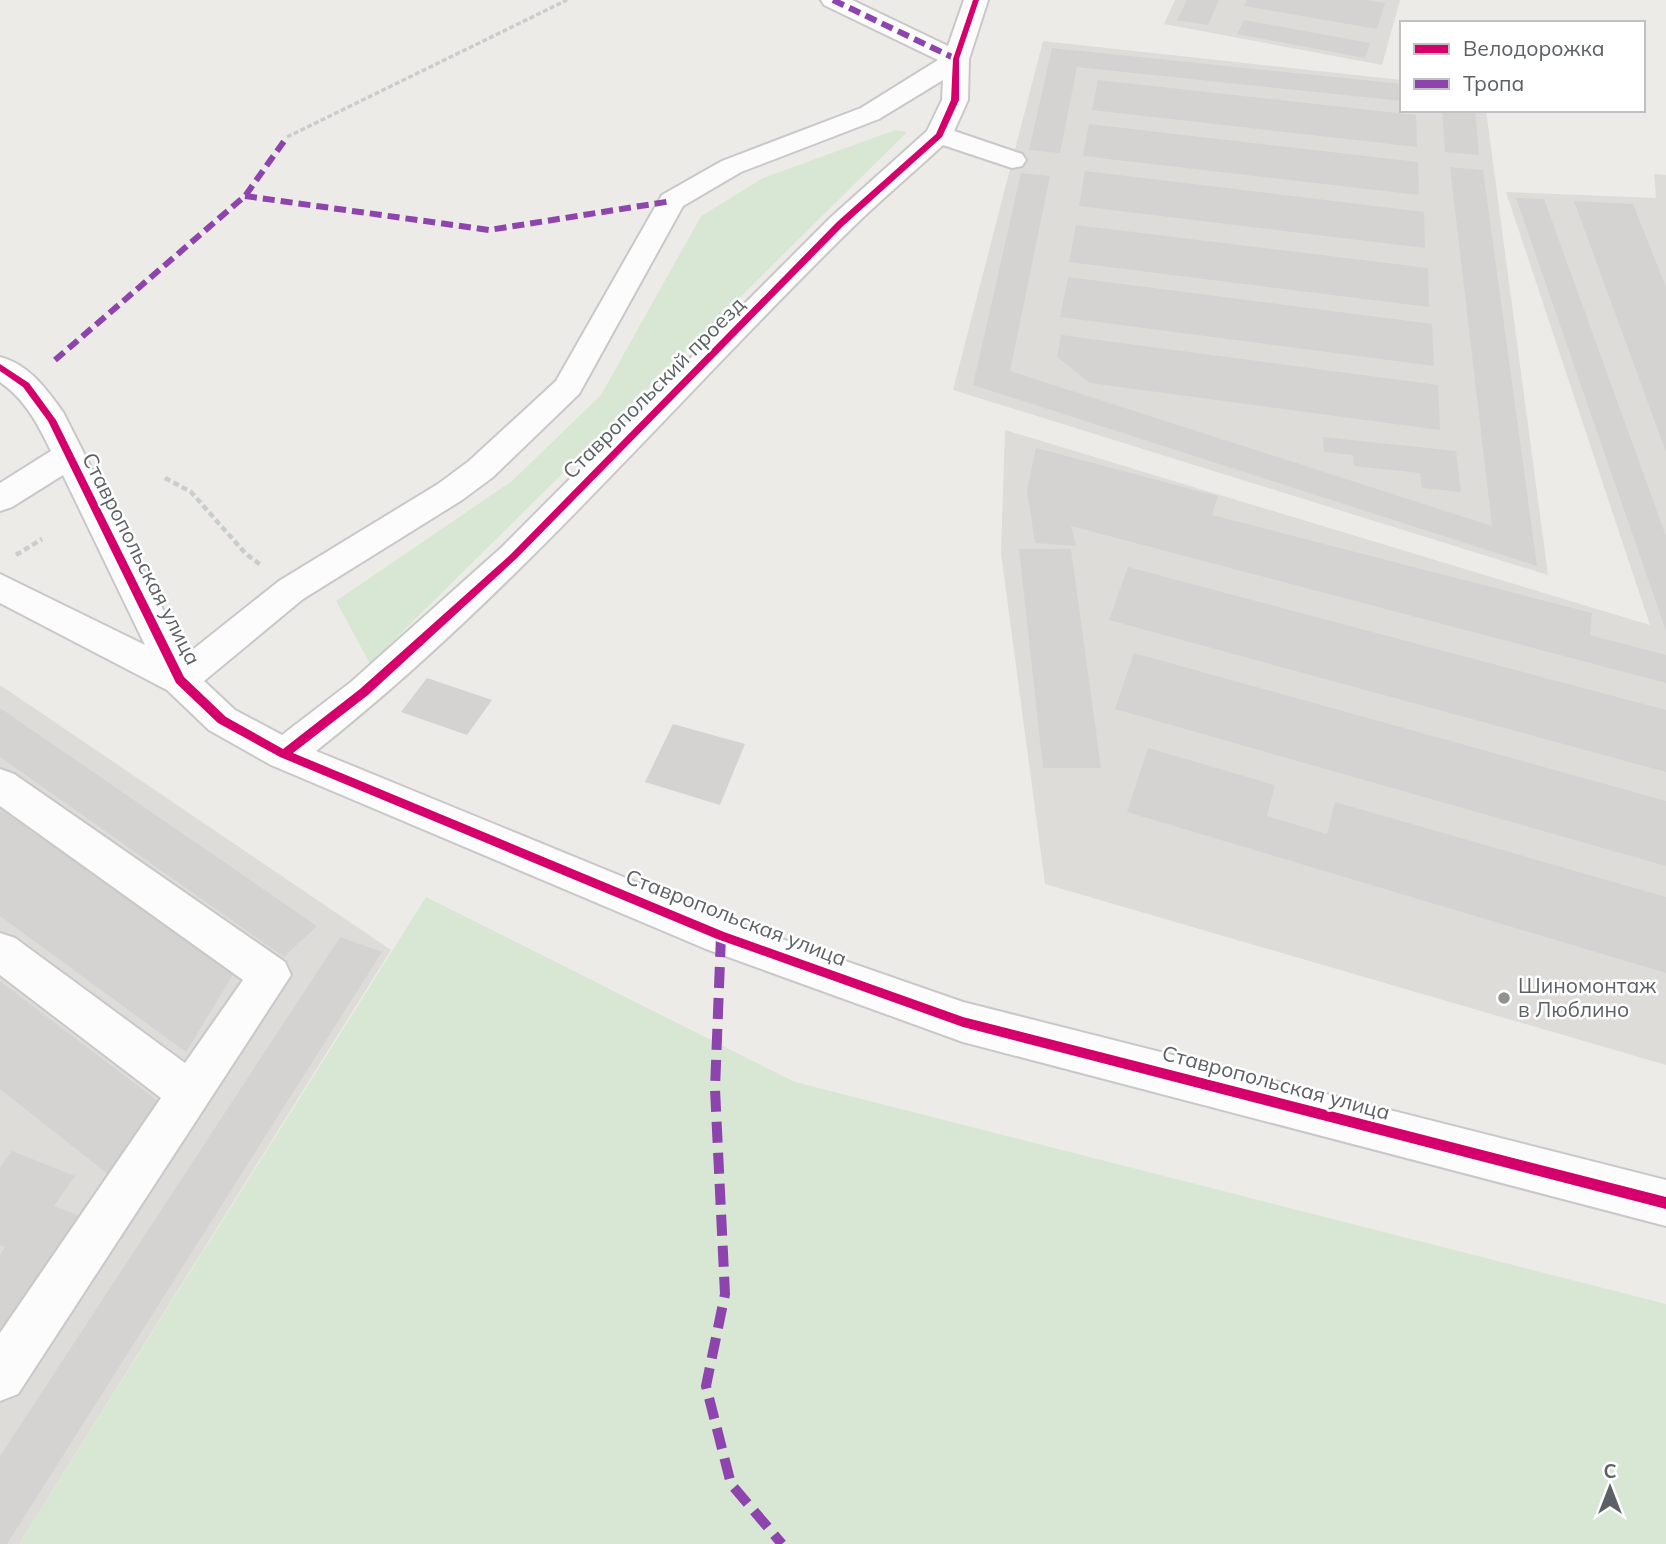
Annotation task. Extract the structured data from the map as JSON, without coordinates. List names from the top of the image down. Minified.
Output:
{"streets":{"street":["Ставропольский проезд","Ставропольская улица"]},"crossings":[["Ставропольский проезд","Ставропольская улица"]],"places":["Шиномонтаж в Люблино"],"legend":["Велодорожка","Тропа"],"north":"top"}
